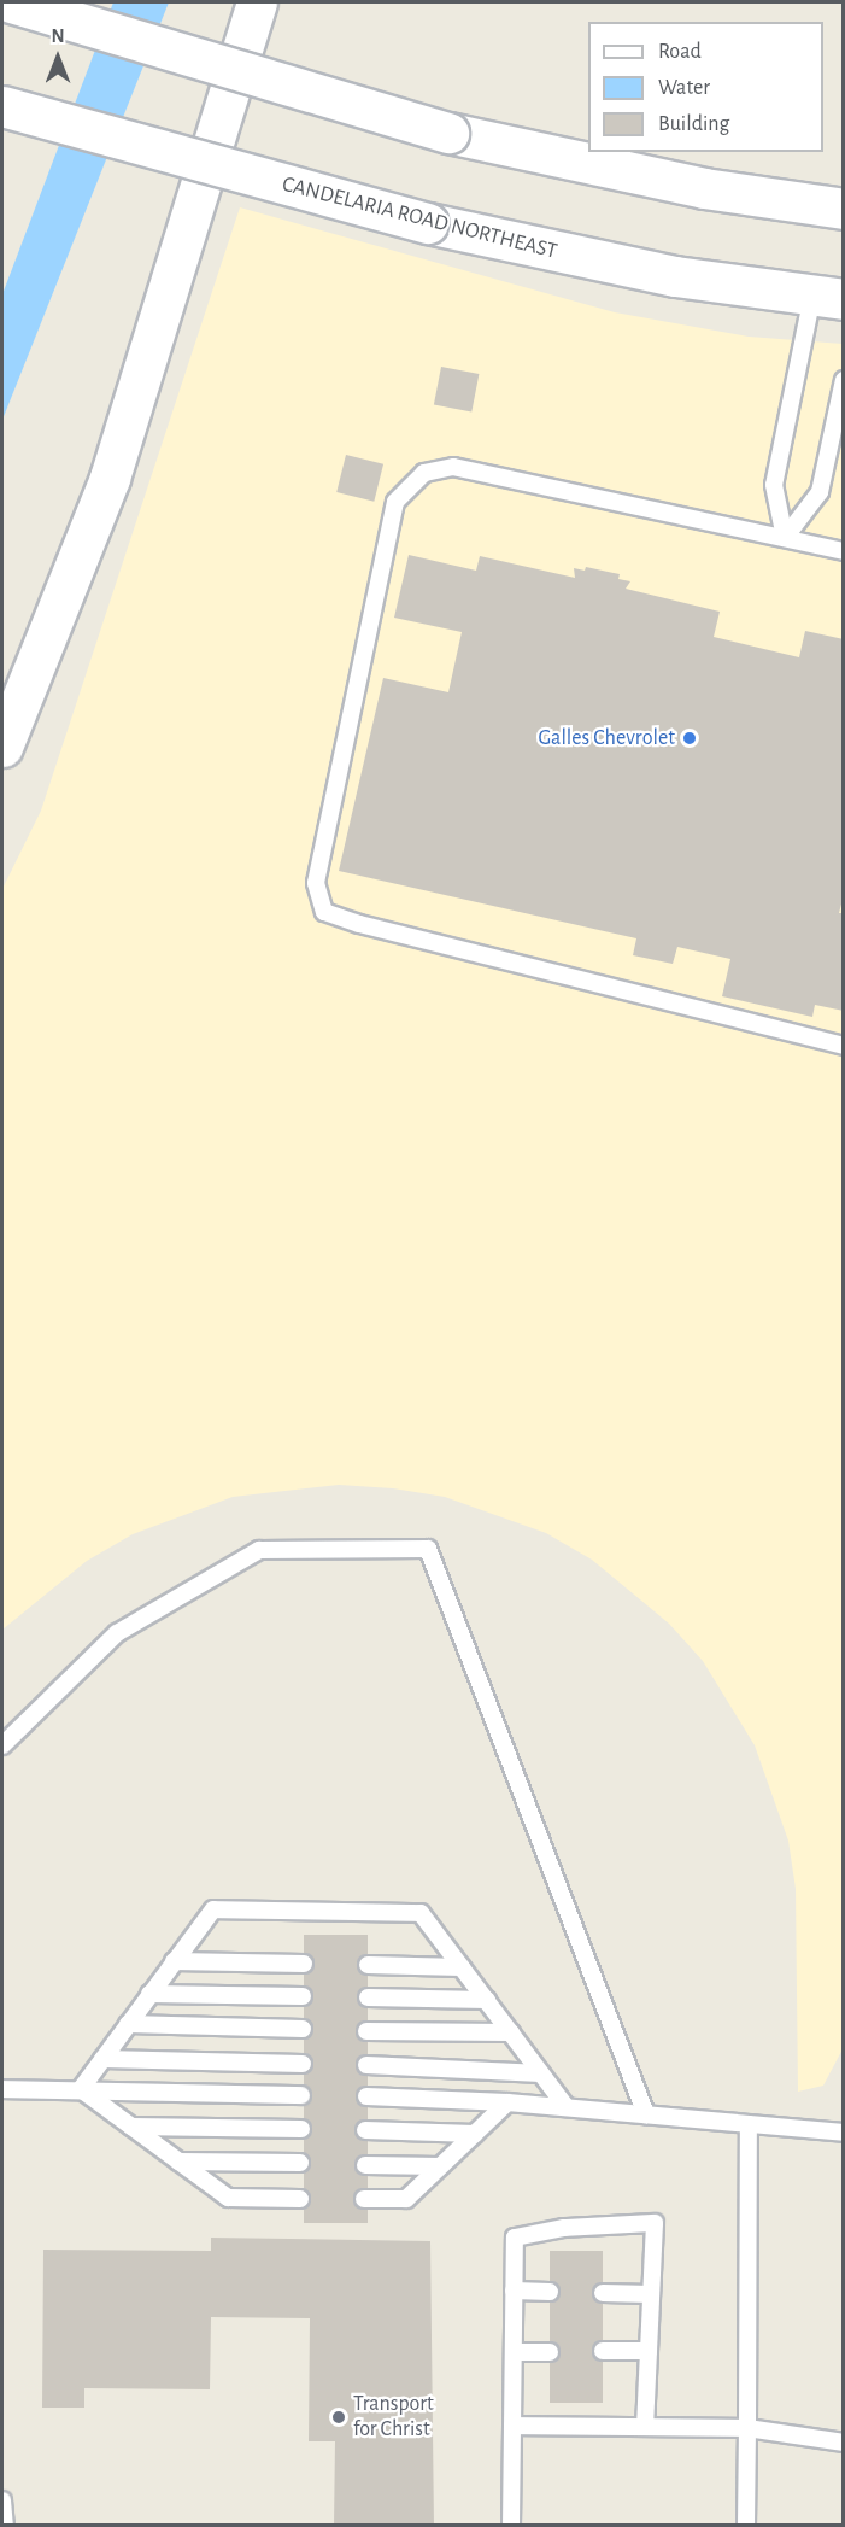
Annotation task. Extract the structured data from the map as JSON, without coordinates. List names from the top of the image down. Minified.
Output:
{"streets":{"main road":["CANDELARIA ROAD NORTHEAST"]},"places":["Galles Chevrolet","Transport for Christ"],"legend":["Road","Water","Building"],"north":"top"}
